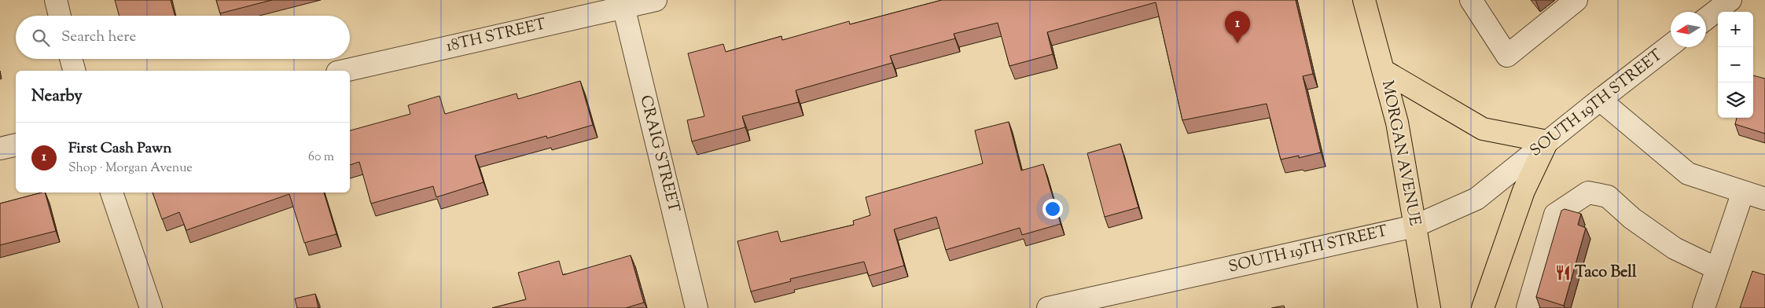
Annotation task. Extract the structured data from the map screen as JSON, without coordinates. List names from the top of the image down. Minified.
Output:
{"streets":{"main road":["MORGAN AVENUE"],"street":["18TH STREET","SOUTH 19TH STREET","CRAIG STREET"]},"crossings":[["18TH STREET","CRAIG STREET"],["SOUTH 19TH STREET","MORGAN AVENUE"]],"places":{"restaurant":["Taco Bell"]},"north":"left","page":{"pins":"1","map_buttons":["+","−"],"search":"Search here","heading":"Nearby","list":[{"mark":"1","name":"First Cash Pawn","note":"Shop · Morgan Avenue","value":"60 m"}]}}
